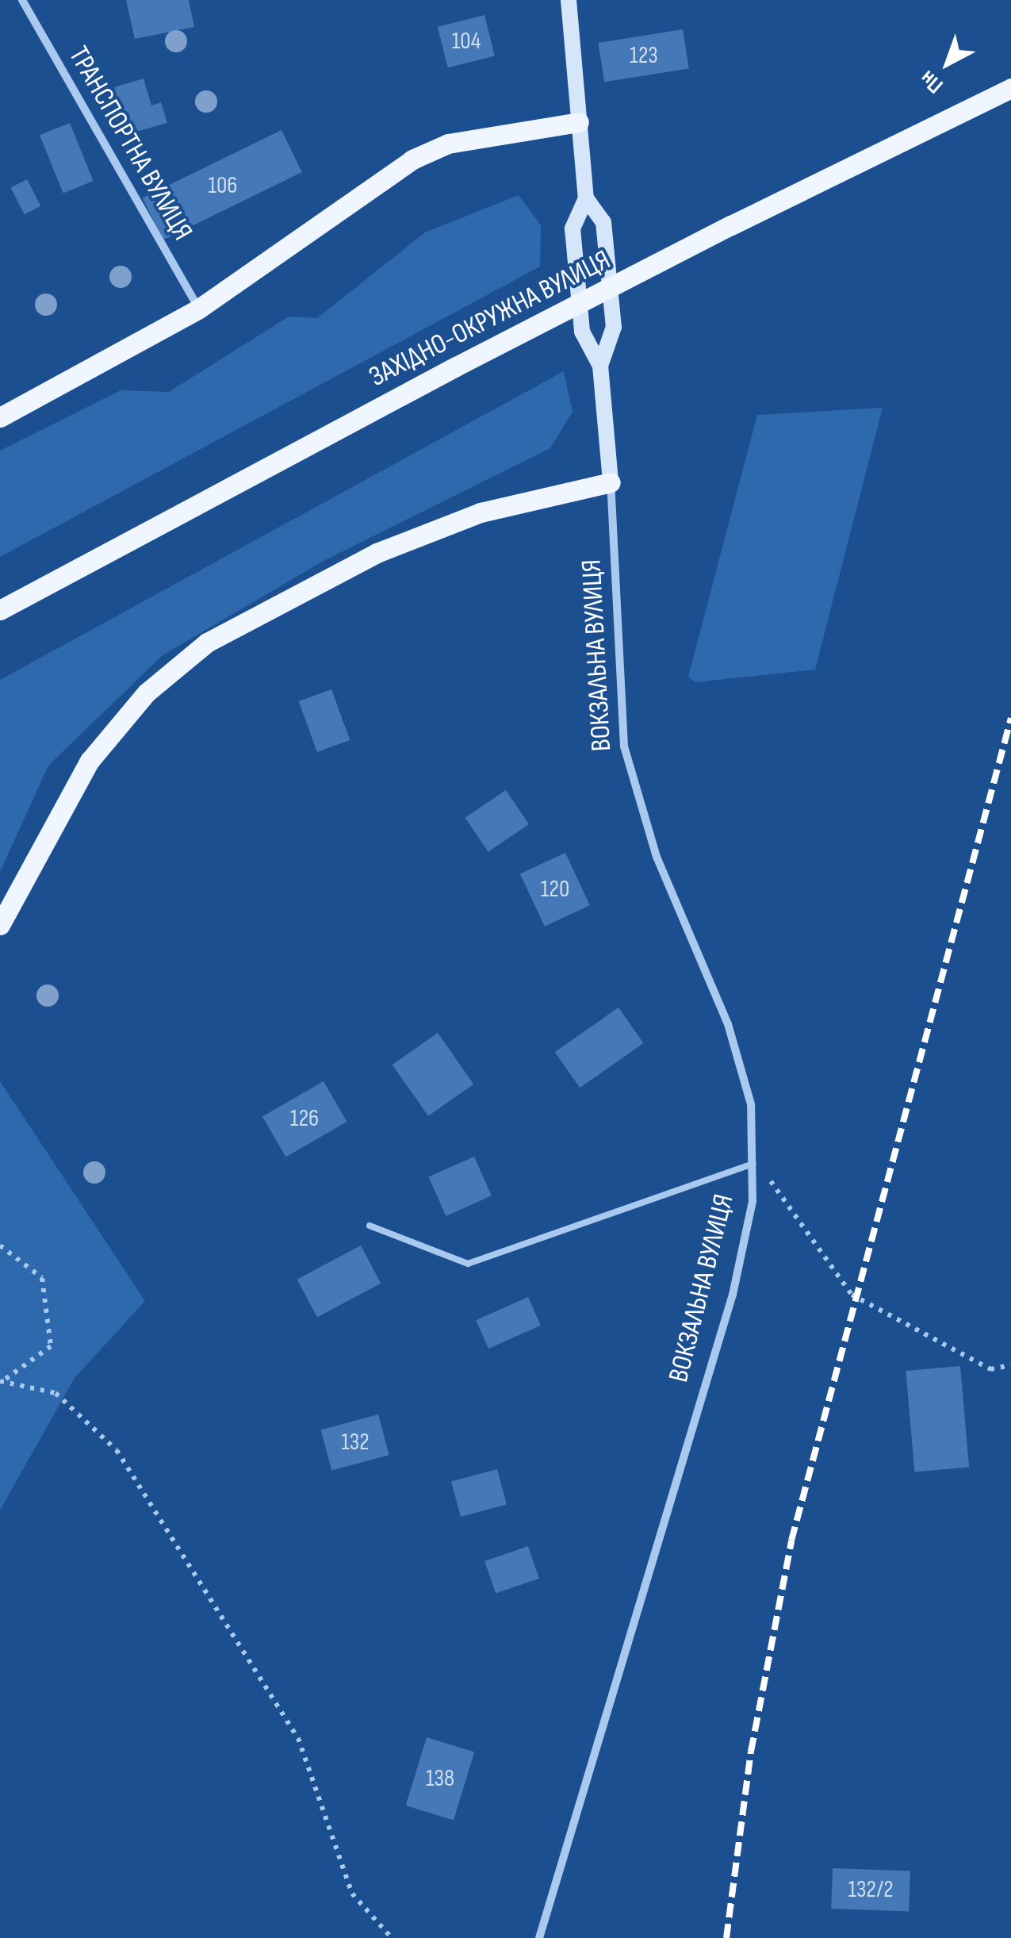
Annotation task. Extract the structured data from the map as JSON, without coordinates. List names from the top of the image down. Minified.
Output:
{"streets":{"main road":["ЗАХІДНО-ОКРУЖНА ВУЛИЦЯ"],"street":["ТРАНСПОРТНА ВУЛИЦЯ","ВОКЗАЛЬНА ВУЛИЦЯ"]},"house_numbers":["104","123","106","120","126","132","138","132/2"],"north":"bottom left"}
